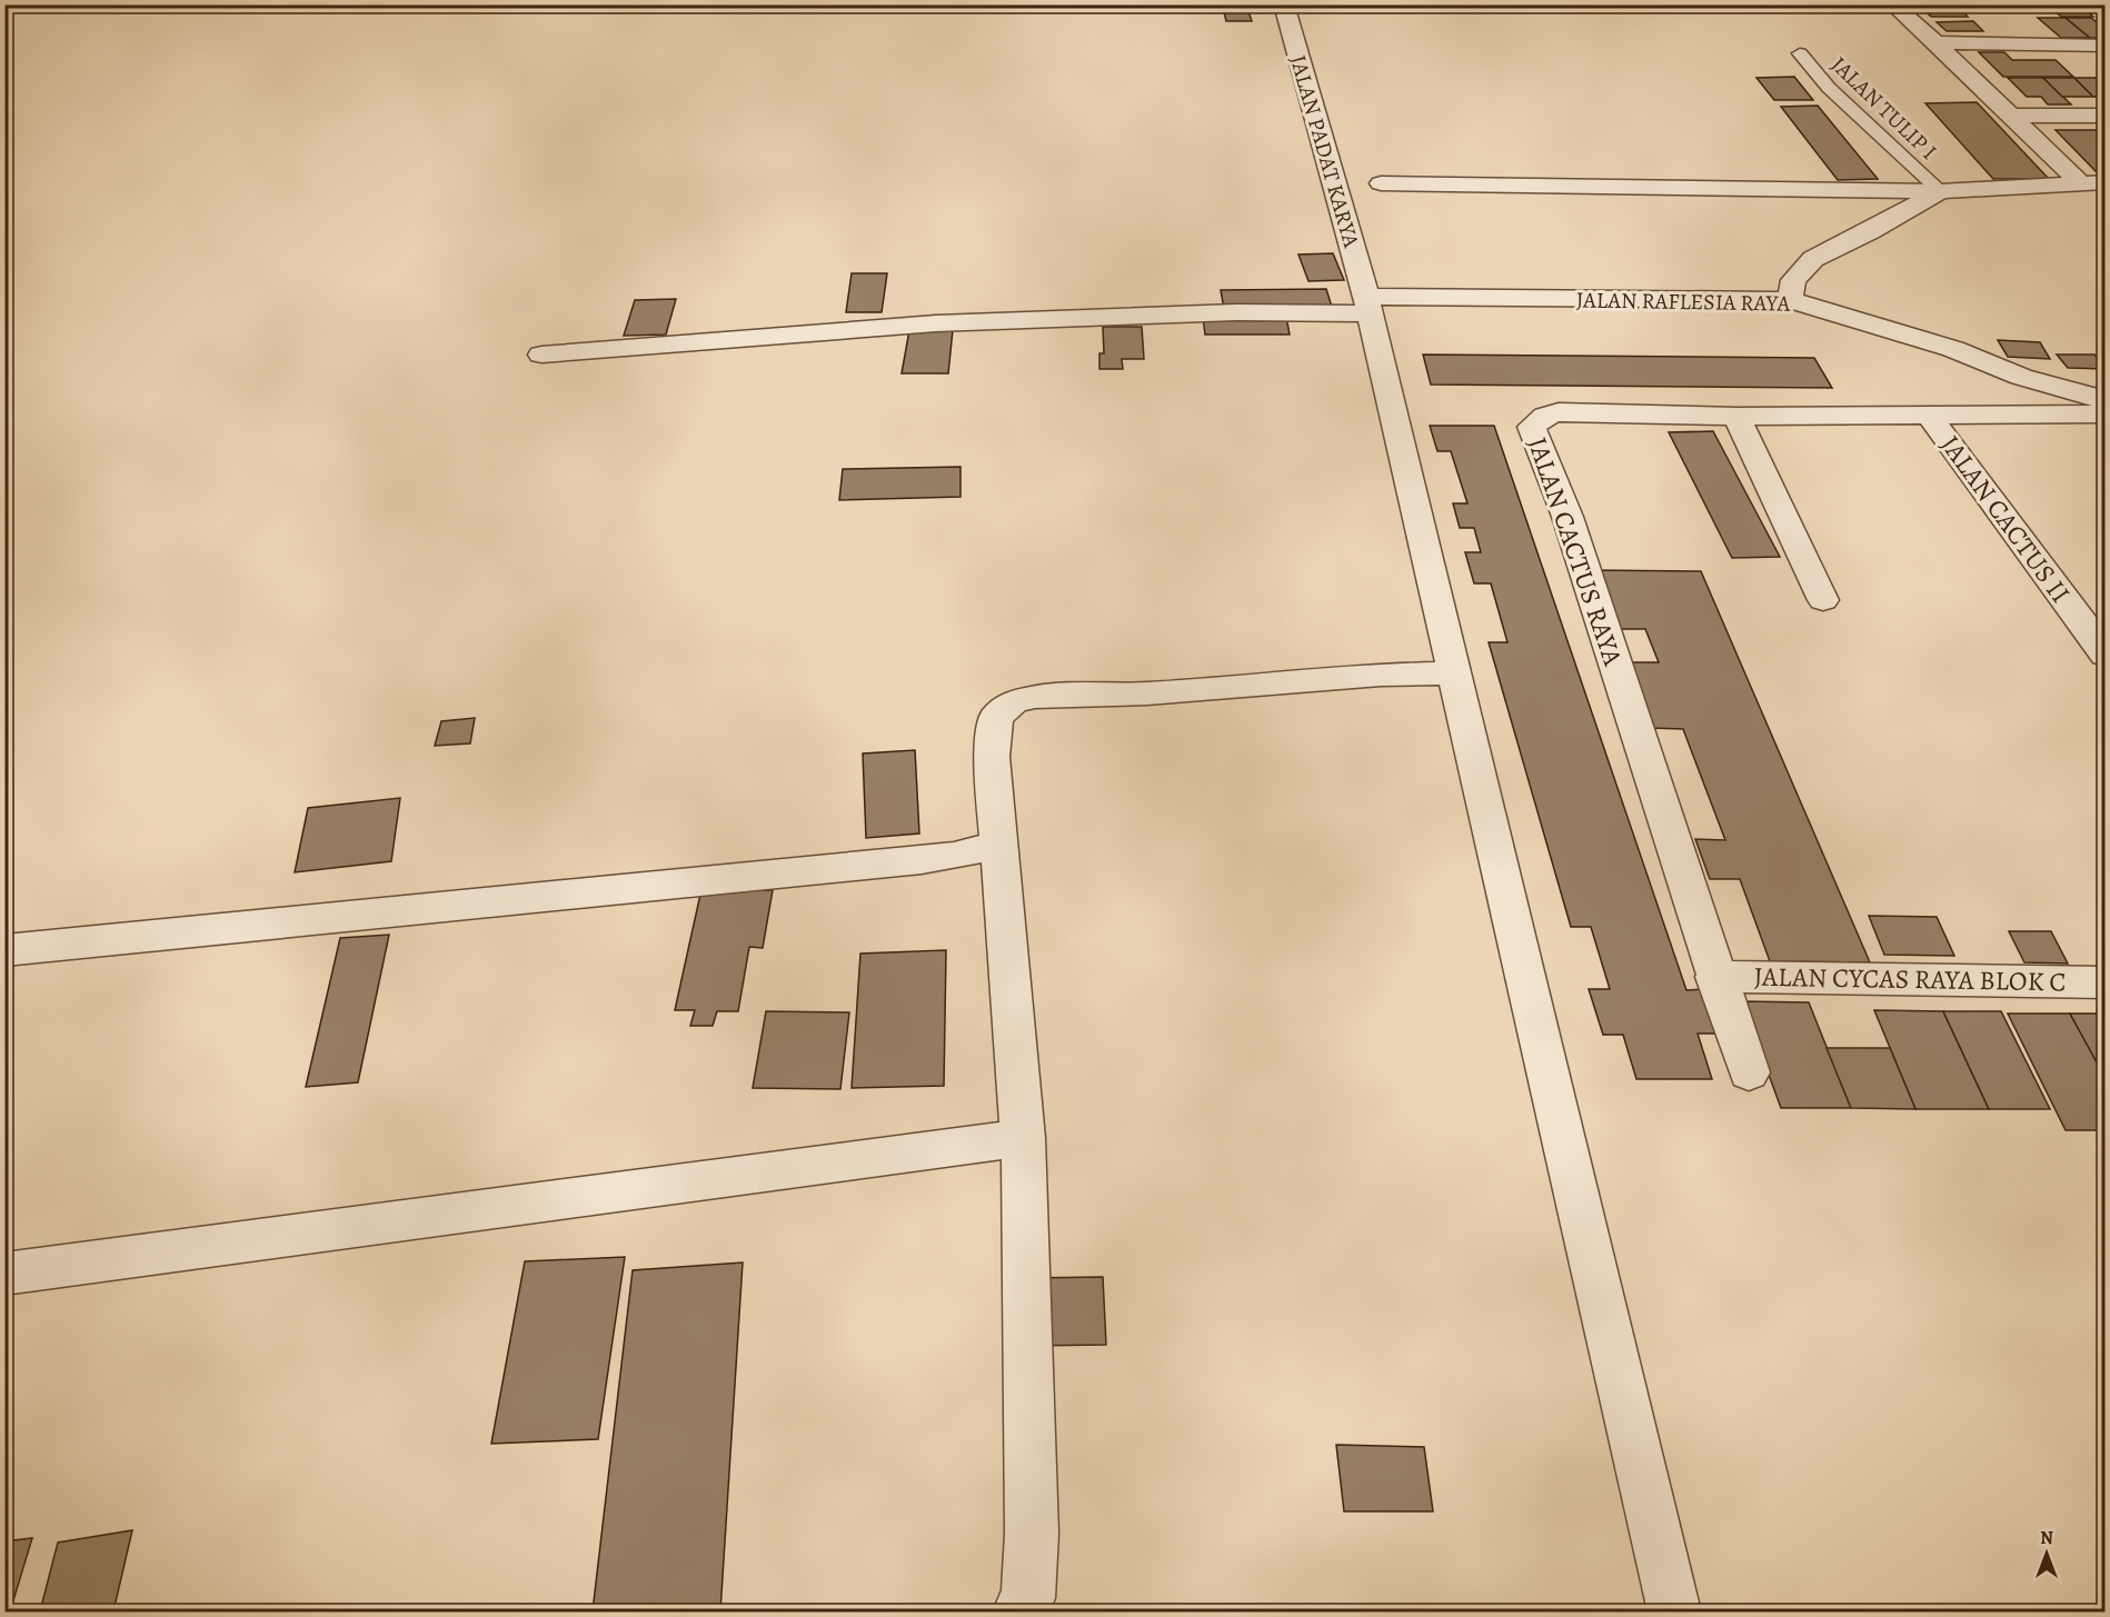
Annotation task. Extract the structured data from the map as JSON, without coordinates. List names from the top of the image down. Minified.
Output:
{"streets":{"street":["JALAN PADAT KARYA","JALAN RAFLESIA RAYA","JALAN CACTUS II","JALAN CACTUS RAYA","JALAN CYCAS RAYA BLOK C"],"lane":["JALAN TULIP I"]},"crossings":[["JALAN PADAT KARYA","JALAN RAFLESIA RAYA"],["JALAN RAFLESIA RAYA","JALAN CACTUS RAYA"],["JALAN CACTUS II","JALAN CACTUS RAYA"],["JALAN CACTUS RAYA","JALAN CYCAS RAYA BLOK C"]],"north":"top"}
